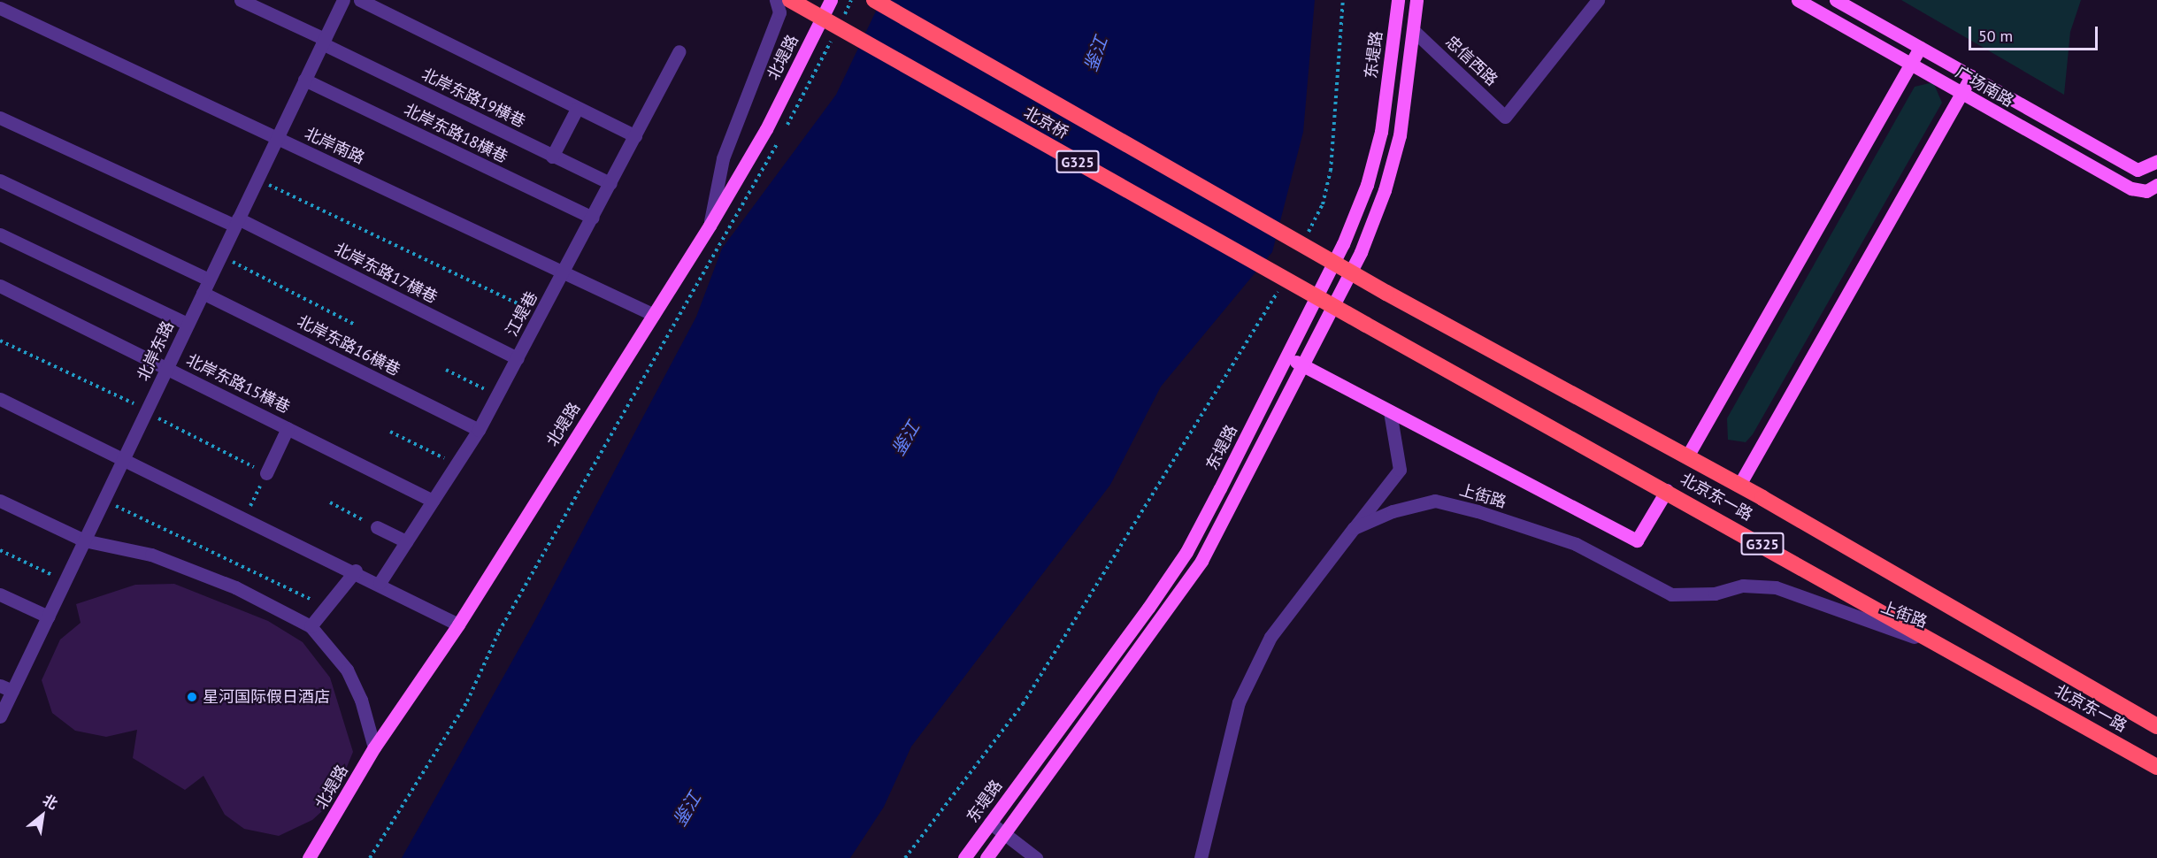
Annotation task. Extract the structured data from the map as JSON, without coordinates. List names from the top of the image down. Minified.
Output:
{"streets":{"highway":["北京桥","G325","北京东一路"],"main road":["东堤路","北堤路","广场南路"],"street":["忠信西路","北岸东路19横巷","北岸东路18横巷","北岸南路","北岸东路17横巷","江堤巷","北岸东路16横巷","北岸东路","北岸东路15横巷","上街路"]},"crossings":[["北堤路","北岸南路"],["北岸东路19横巷","江堤巷"],["北岸东路19横巷","北岸东路"],["北京桥","北京东一路"],["北岸东路18横巷","江堤巷"],["北岸东路18横巷","北岸东路"],["北岸南路","江堤巷"],["北岸南路","北岸东路"],["北岸东路17横巷","江堤巷"],["北岸东路17横巷","北岸东路"],["江堤巷","北岸东路16横巷"],["江堤巷","北岸东路15横巷"],["北岸东路16横巷","北岸东路"],["北岸东路","北岸东路15横巷"],["上街路","北京东一路"]],"water":["鉴江"],"places":["星河国际假日酒店"],"scale_bar":"50 m","north":"top right"}
